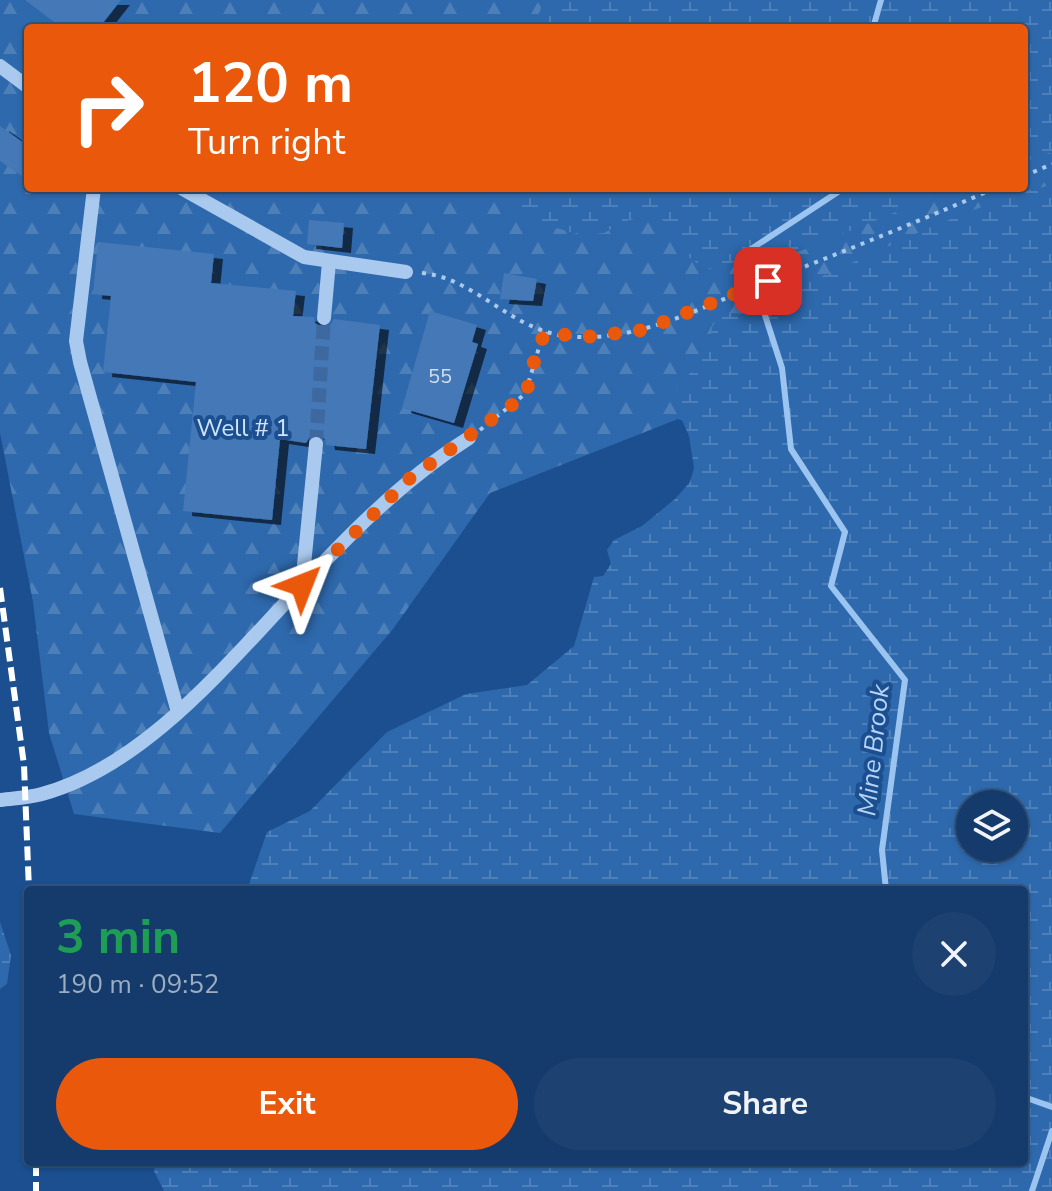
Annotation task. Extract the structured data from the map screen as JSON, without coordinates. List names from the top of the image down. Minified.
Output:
{"water":["Mine Brook"],"parks":["Well # 1"],"house_numbers":["55"],"page":{"turn":["120 m","Turn right"],"heading":["3 min","190 m · 09:52"],"buttons":["Exit","Share"]}}
